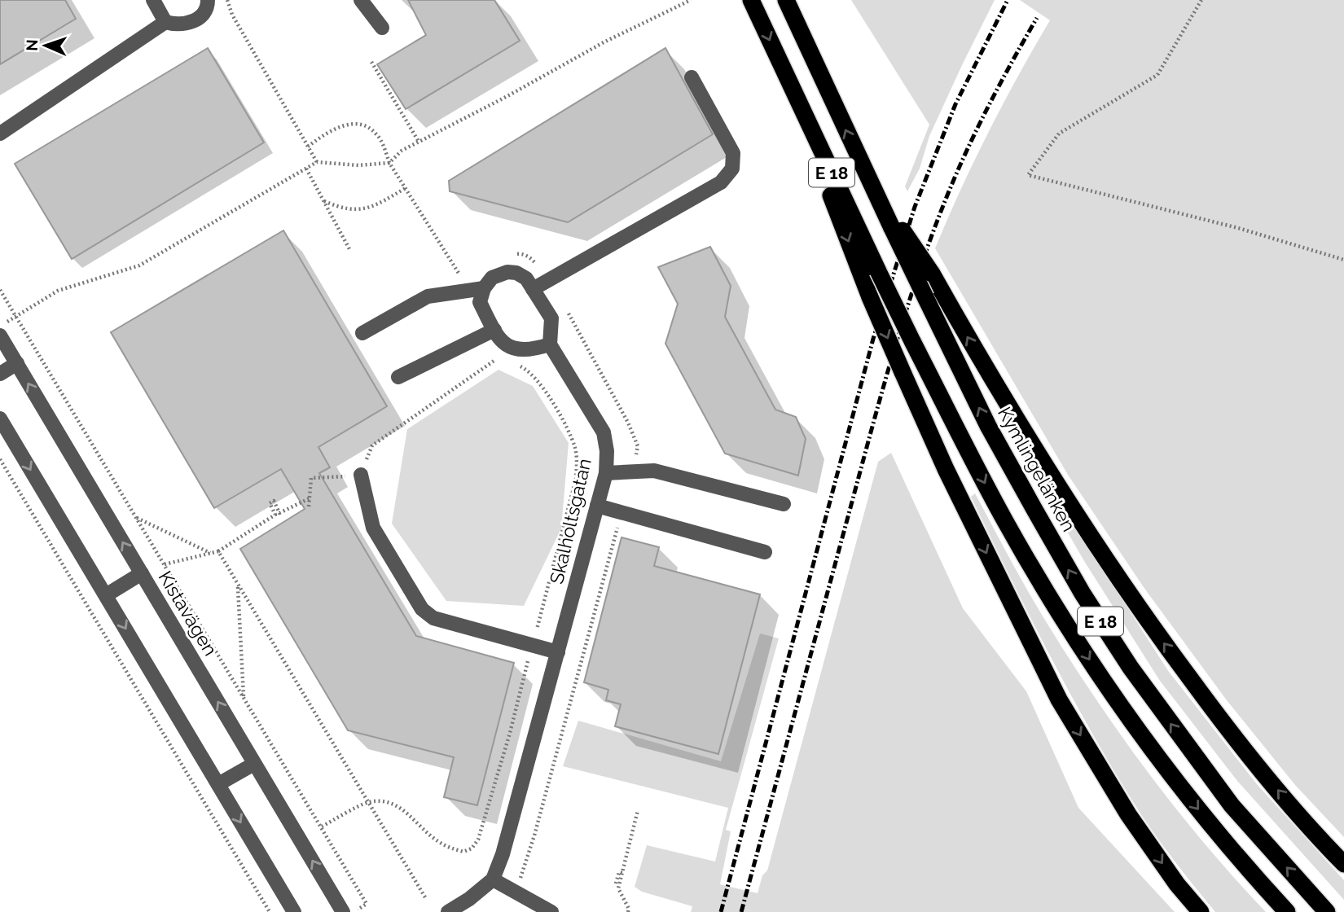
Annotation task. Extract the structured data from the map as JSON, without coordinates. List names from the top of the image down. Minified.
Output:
{"streets":{"highway":["E 18","Kymlingelänken"],"street":["Skalholtsgatan","Kistavägen"]},"north":"left"}
